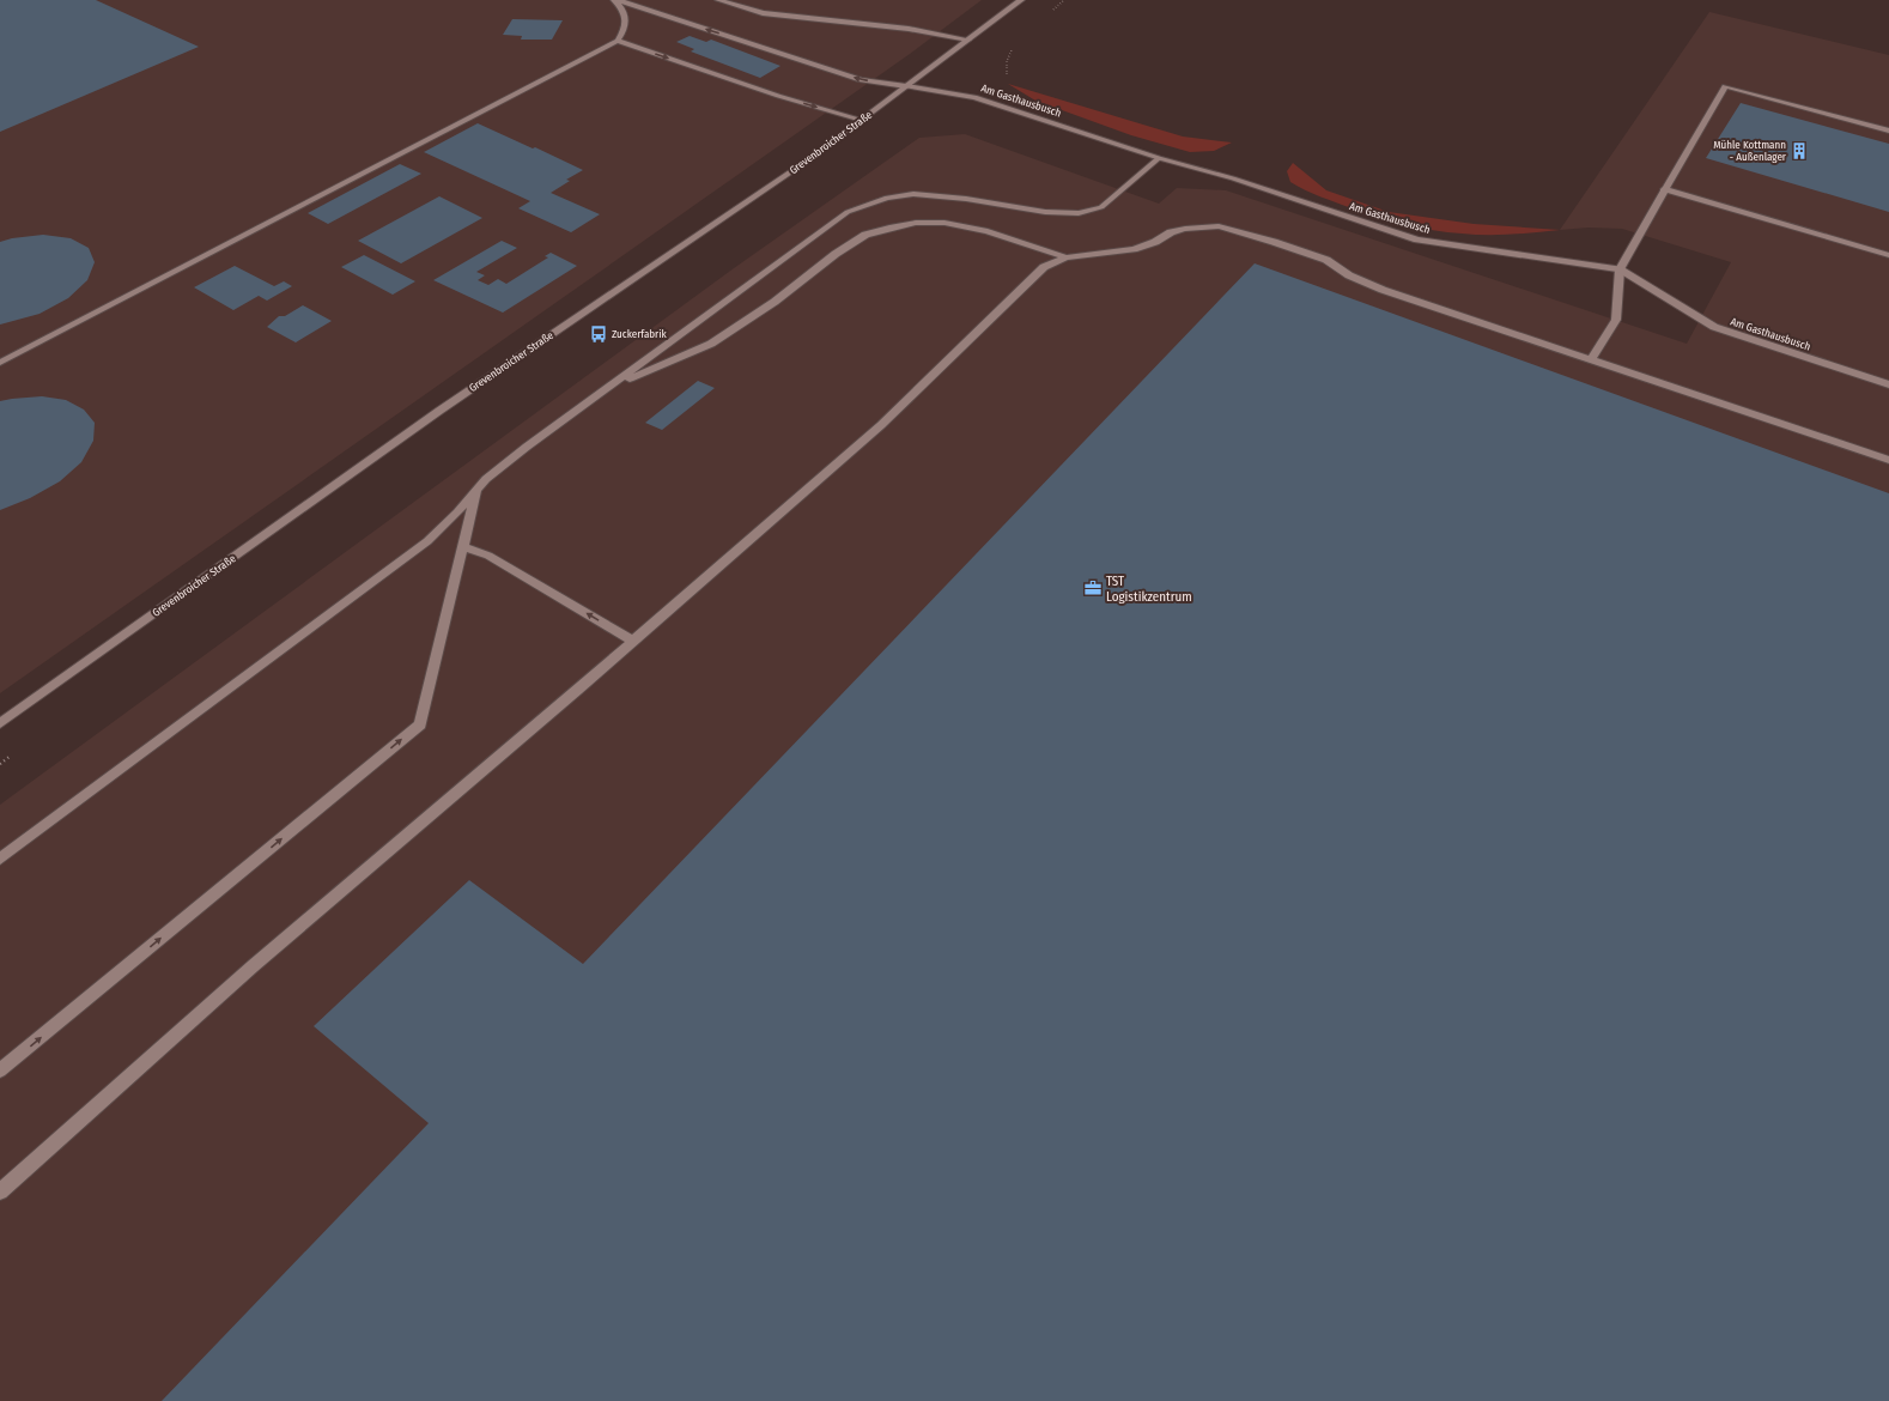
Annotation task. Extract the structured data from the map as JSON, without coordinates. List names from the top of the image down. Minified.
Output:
{"streets":{"street":["Am Gasthausbusch","Grevenbroicher Straße"]},"crossings":[["Am Gasthausbusch","Grevenbroicher Straße"]],"places":{"building":["Mühle Kottmann - Außenlager"],"bus stop":["Zuckerfabrik"],"office":["TST Logistikzentrum"]}}
